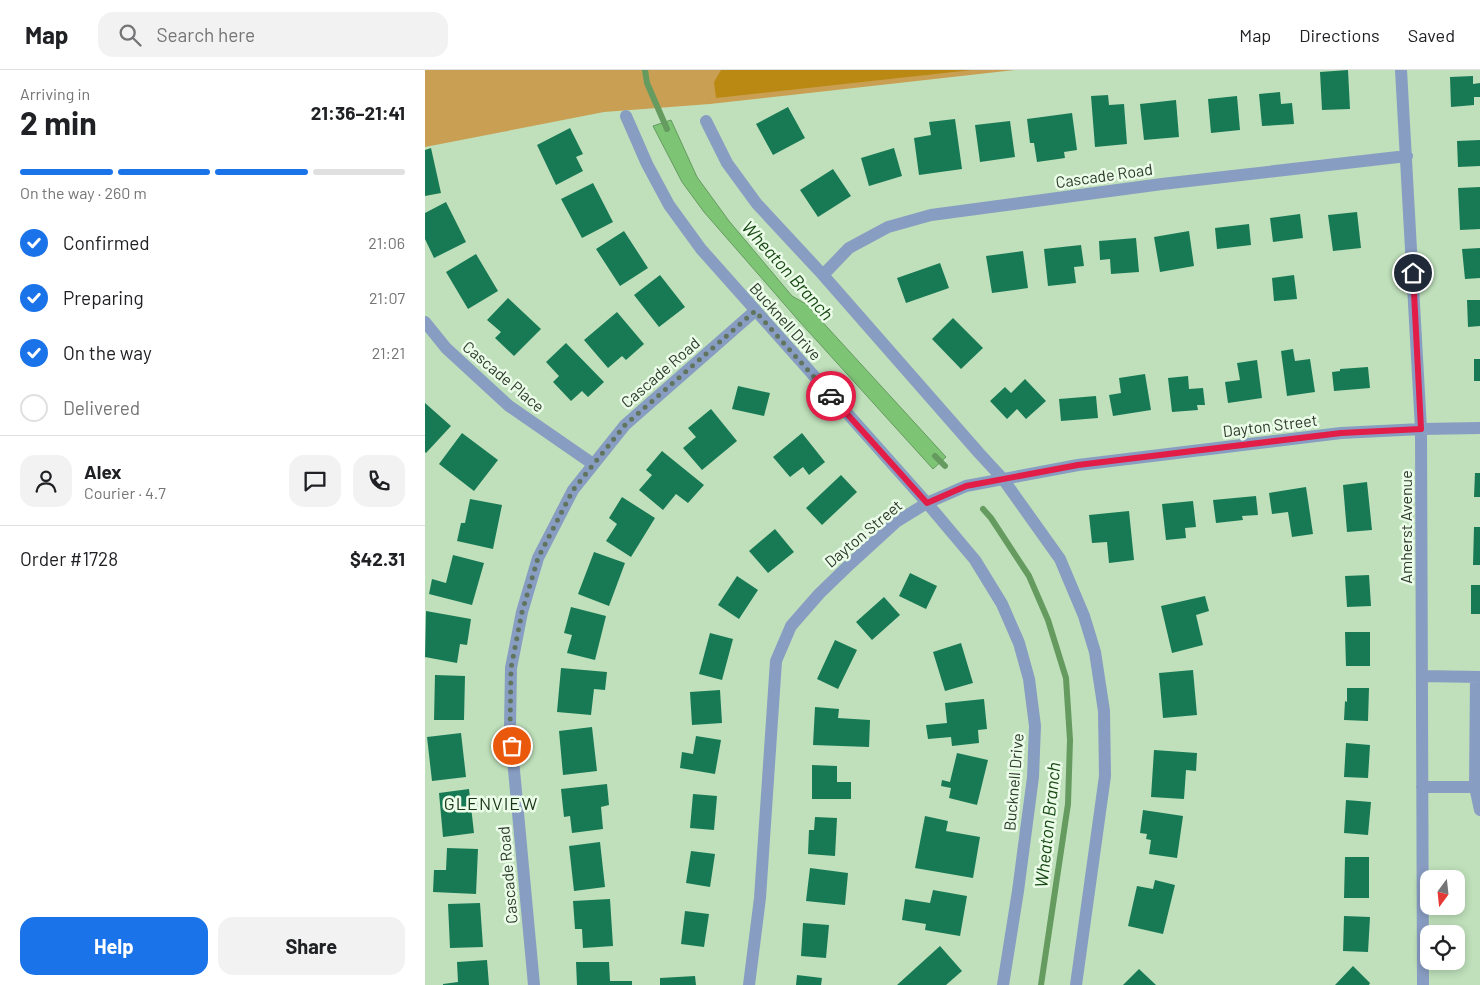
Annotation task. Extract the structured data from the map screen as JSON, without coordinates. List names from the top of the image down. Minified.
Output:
{"streets":{"street":["Cascade Road","Bucknell Drive","Cascade Place","Dayton Street","Amherst Avenue"]},"crossings":[["Cascade Road","Bucknell Drive"],["Cascade Road","Cascade Place"],["Cascade Road","Amherst Avenue"],["Bucknell Drive","Dayton Street"],["Dayton Street","Amherst Avenue"]],"districts":["GLENVIEW"],"water":["Wheaton Branch"],"north":"bottom","page":{"header":"Map","search":"Search here","nav":["Map","Directions","Saved"],"heading":["2 min","Arriving in","21:36–21:41"],"panel":["Alex","Courier · 4.7","Order #1728","$42.31"],"bar":"On the way · 260 m","list":[["Confirmed","21:06"],["Preparing","21:07"],["On the way","21:21"],"Delivered"],"buttons":["Help","Share"]}}
